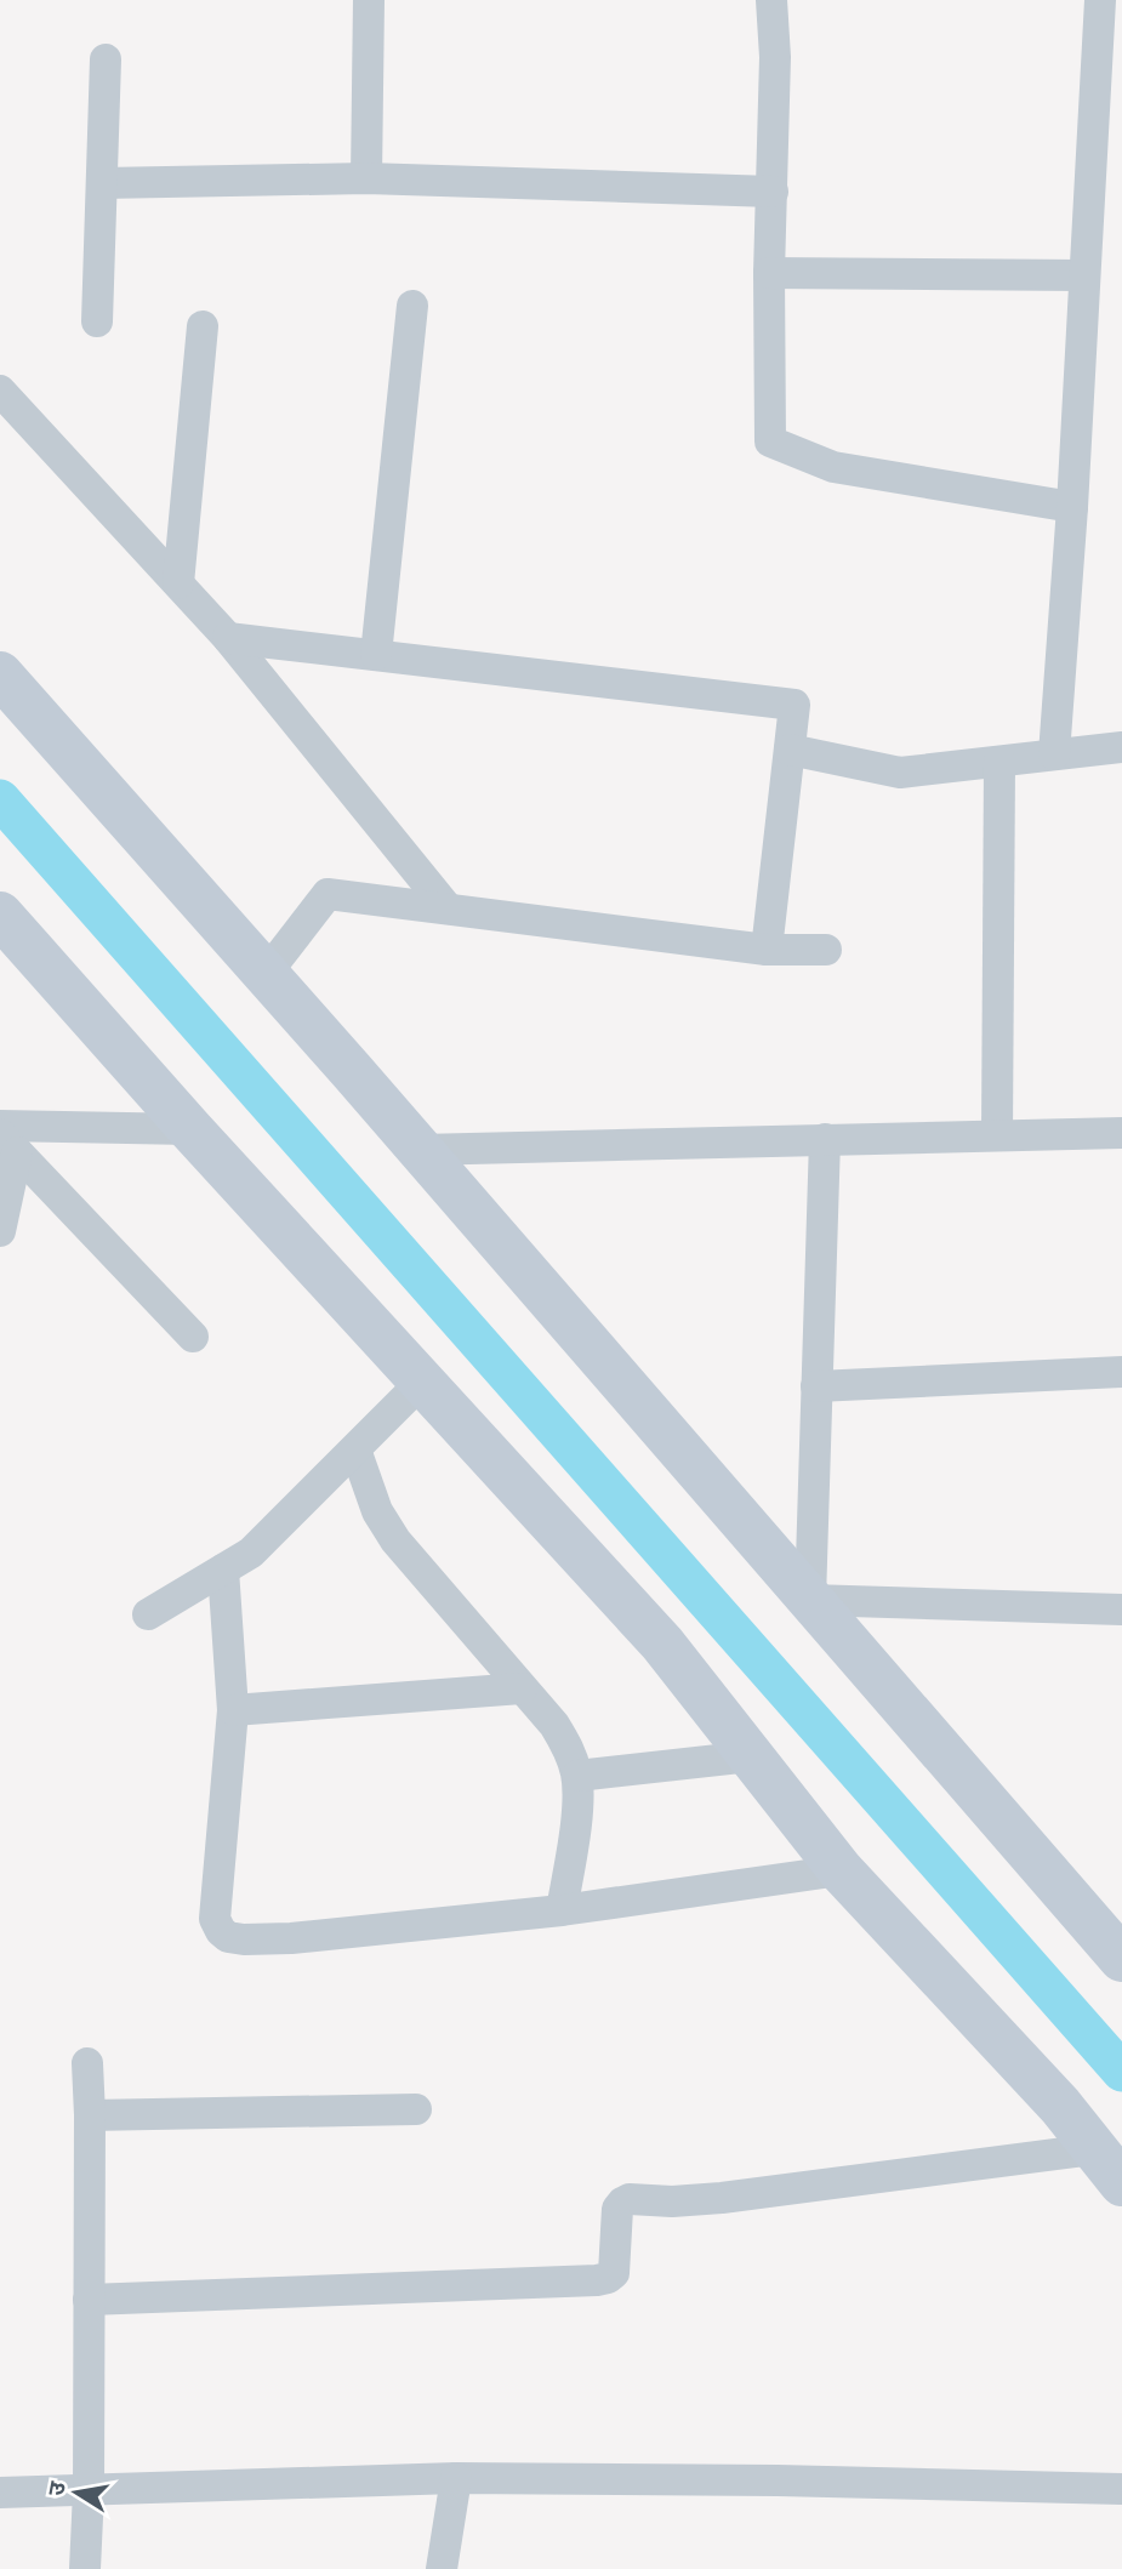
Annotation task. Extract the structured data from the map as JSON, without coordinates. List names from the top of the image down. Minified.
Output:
{"north":"left"}
